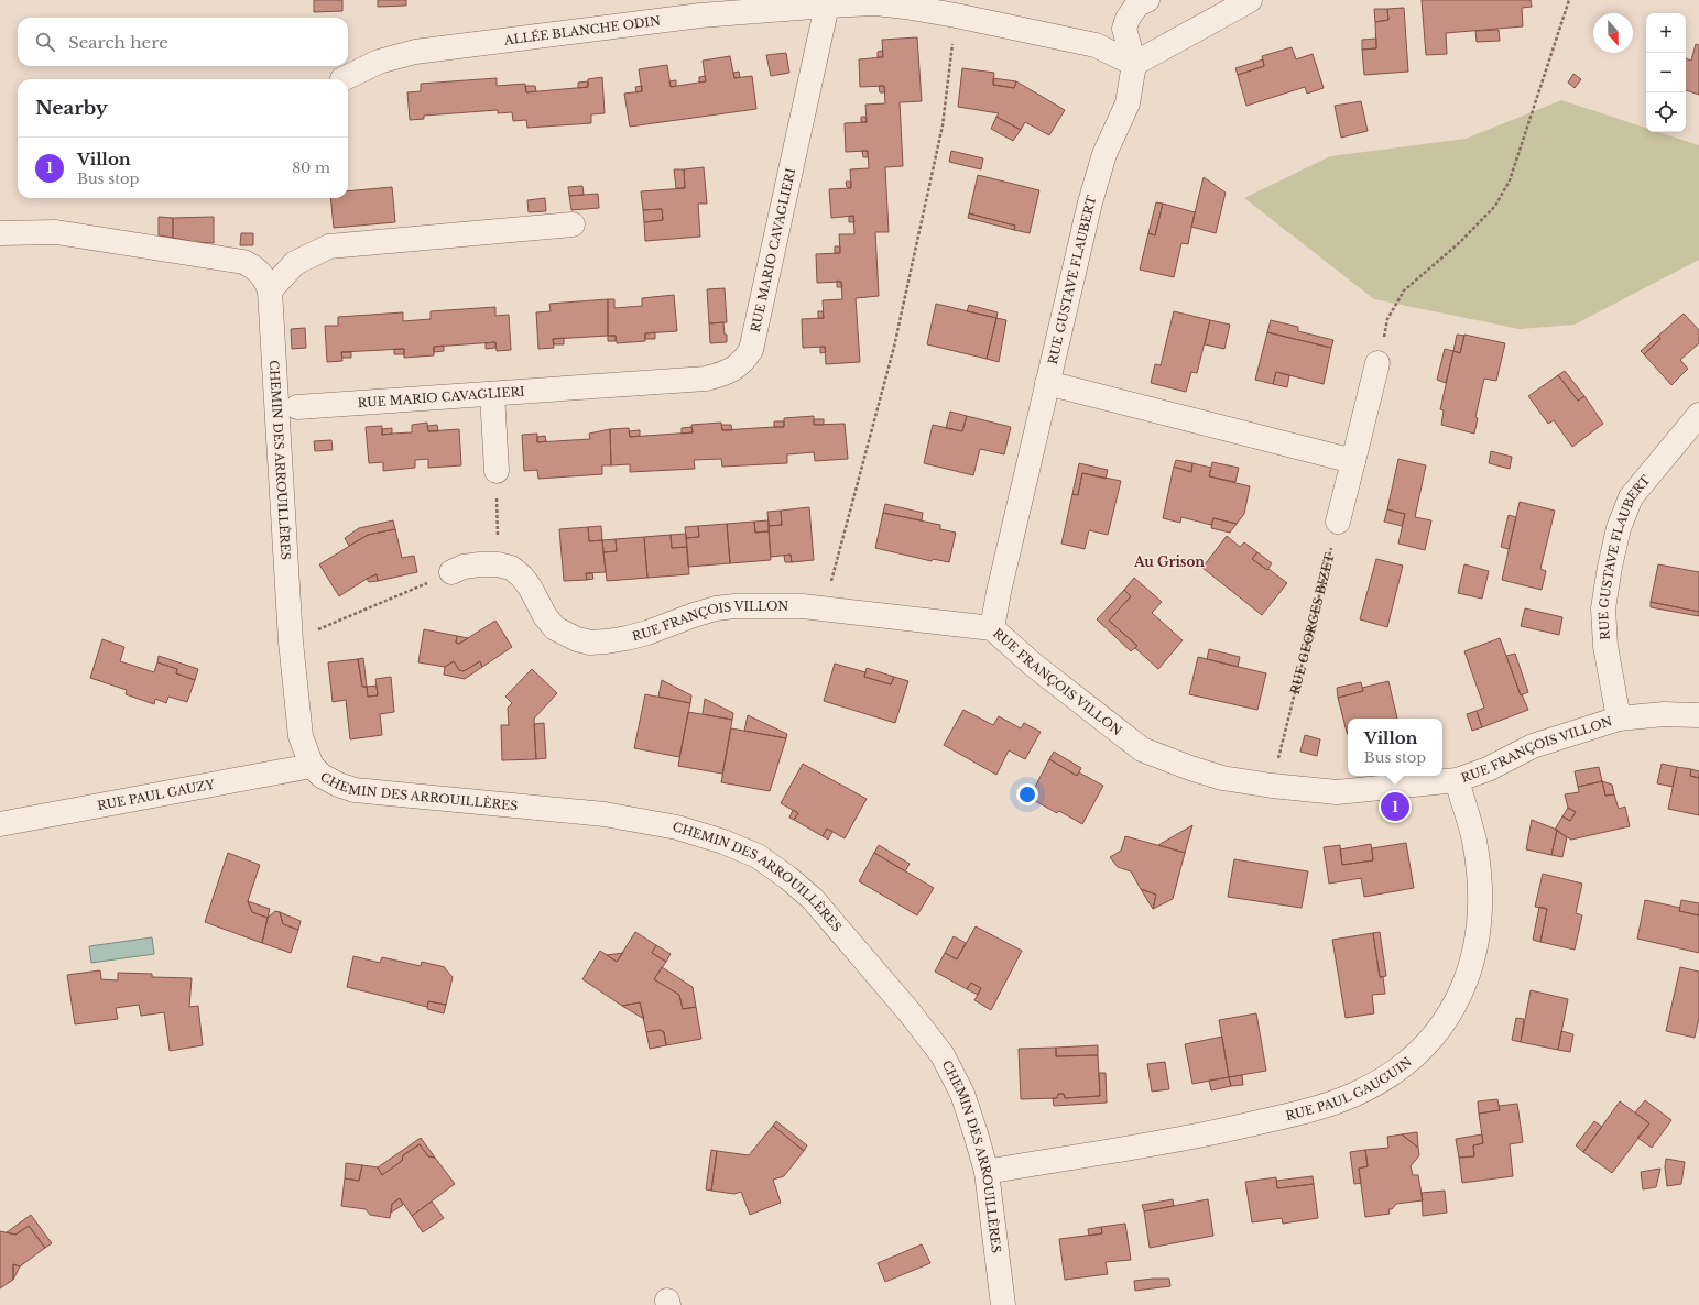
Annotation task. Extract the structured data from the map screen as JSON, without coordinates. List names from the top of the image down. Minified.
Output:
{"streets":{"street":["ALLÉE BLANCHE ODIN","RUE MARIO CAVAGLIERI","RUE GUSTAVE FLAUBERT","CHEMIN DES ARROUILLÈRES","RUE FRANÇOIS VILLON","RUE PAUL GAUZY","RUE PAUL GAUGUIN"],"path":["RUE GEORGES BIZET"]},"crossings":[["ALLÉE BLANCHE ODIN","RUE MARIO CAVAGLIERI"],["RUE GUSTAVE FLAUBERT","RUE FRANÇOIS VILLON"],["CHEMIN DES ARROUILLÈRES","RUE PAUL GAUZY"],["CHEMIN DES ARROUILLÈRES","RUE PAUL GAUGUIN"],["RUE FRANÇOIS VILLON","RUE GEORGES BIZET"],["RUE FRANÇOIS VILLON","RUE PAUL GAUGUIN"]],"districts":["Au Grison"],"north":"bottom","page":{"map_buttons":["+","−"],"search":"Search here","heading":"Nearby","list":[{"mark":"1","name":"Villon","note":"Bus stop","value":"80 m"}],"popup":["Villon","Bus stop"],"pins":"1"}}
